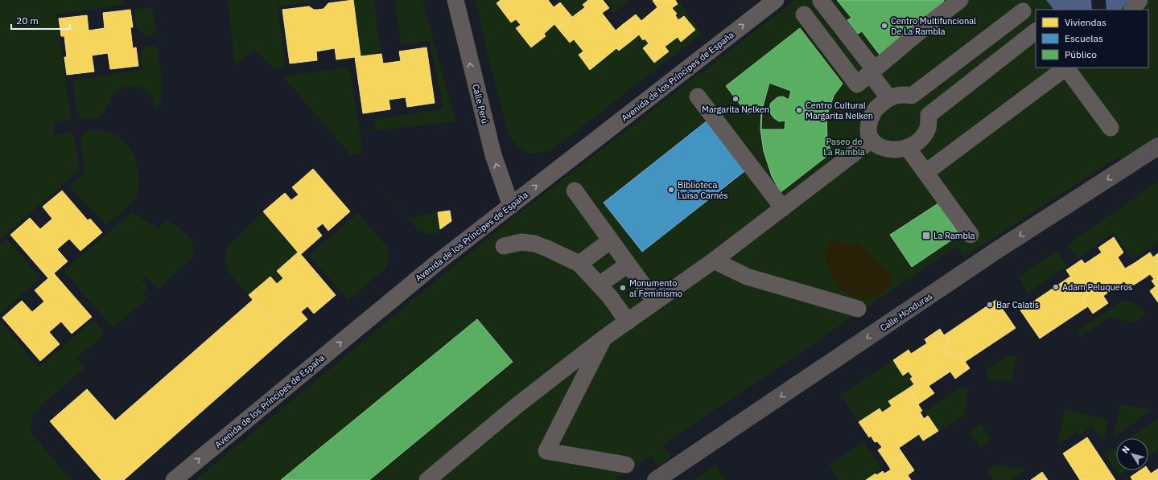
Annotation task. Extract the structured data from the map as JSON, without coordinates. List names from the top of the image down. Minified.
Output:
{"streets":{"street":["Avenida de los Príncipes de España","Calle Perú","Calle Honduras"]},"crossings":[["Avenida de los Príncipes de España","Calle Perú"]],"one_way":["Avenida de los Príncipes de España","Calle Perú"],"parks":["Paseo de La Rambla"],"places":{"other":["Centro Multifuncional De La Rambla","Margarita Nelken","Centro Cultural Margarita Nelken","Biblioteca Luisa Carnés","Adam Peluqueros","Monumento al Feminismo","Bar Calatis"],"transit":["La Rambla"]},"legend":["Viviendas","Escuelas","Público"],"scale_bar":"20 m","north":"top left"}
